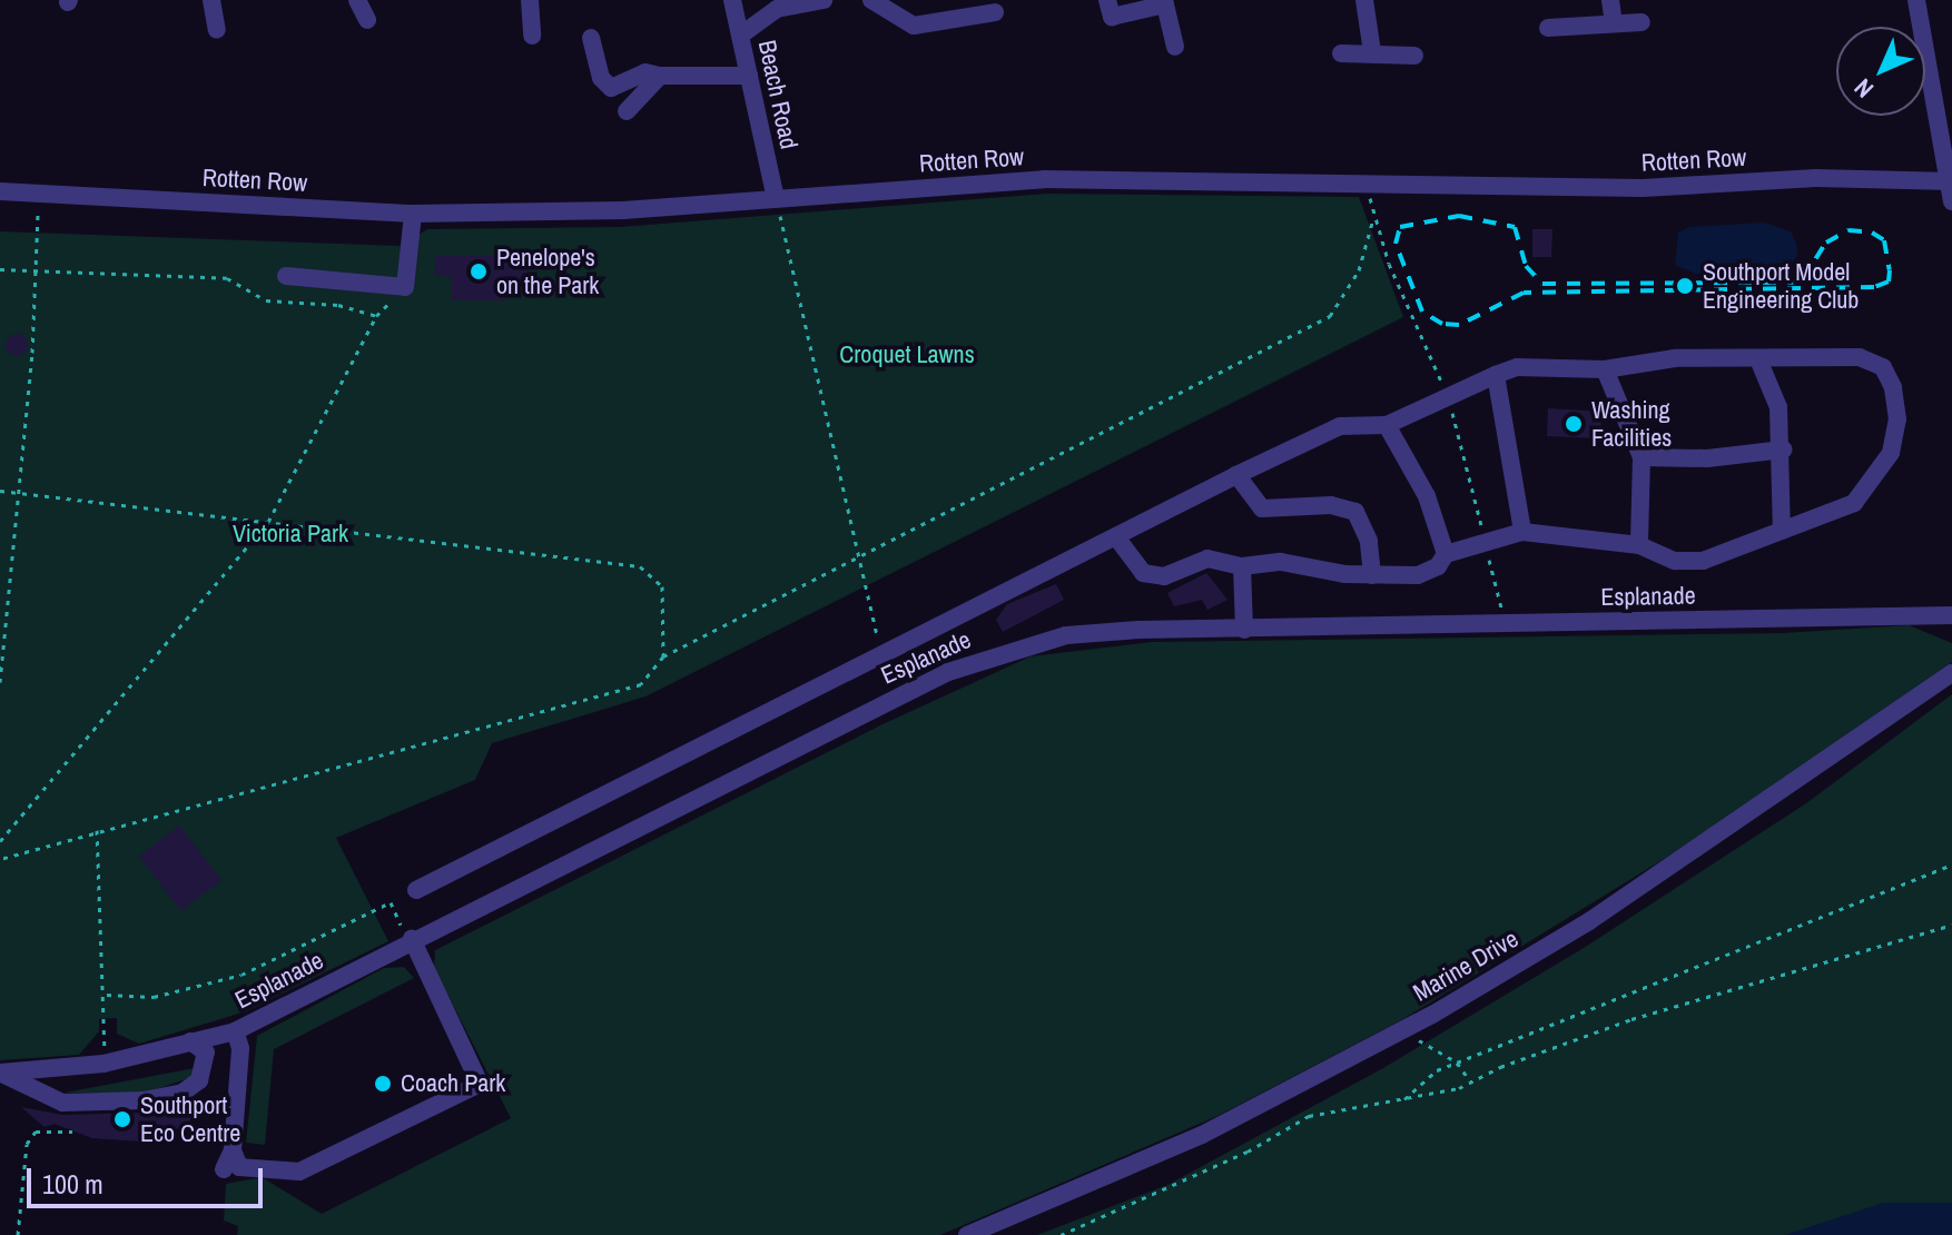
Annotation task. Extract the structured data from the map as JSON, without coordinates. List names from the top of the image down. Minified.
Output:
{"streets":{"street":["Beach Road","Rotten Row","Esplanade","Marine Drive"]},"crossings":[["Beach Road","Rotten Row"]],"parks":["Croquet Lawns","Victoria Park"],"places":["Penelope's on the Park","Southport Model Engineering Club","Washing Facilities","Coach Park","Southport Eco Centre"],"scale_bar":"100 m","north":"bottom left"}
